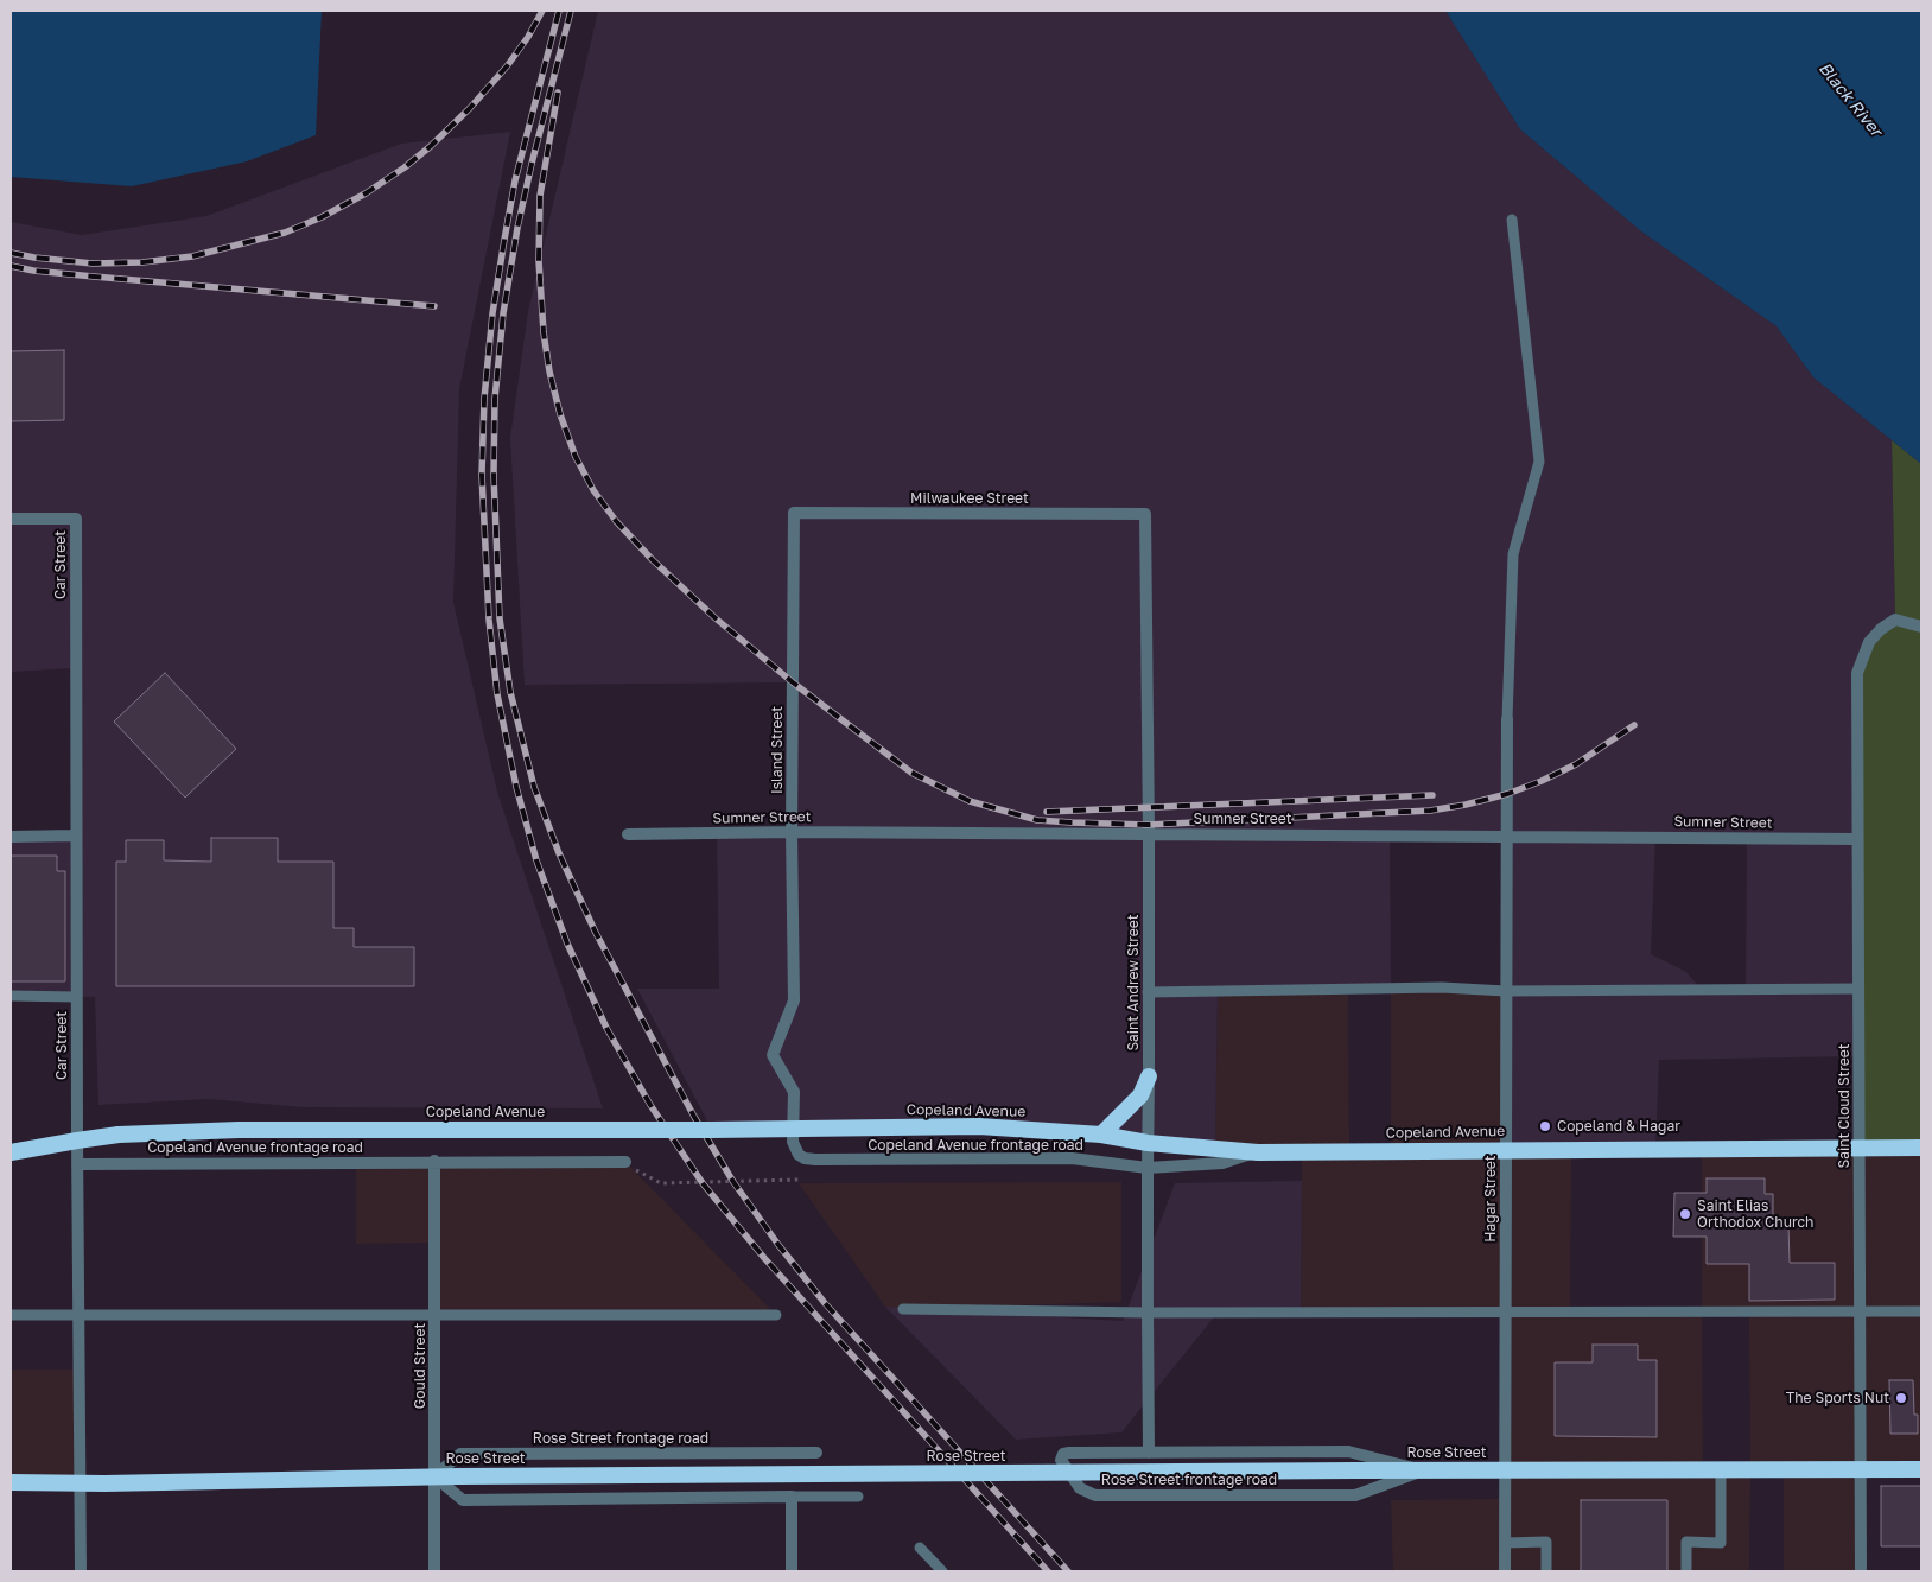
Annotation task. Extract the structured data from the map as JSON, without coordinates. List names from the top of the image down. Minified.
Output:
{"streets":{"highway":["Copeland Avenue","Rose Street"],"street":["Milwaukee Street","Car Street","Island Street","Sumner Street","Saint Andrew Street","Saint Cloud Street","Copeland Avenue frontage road","Hagar Street","Gould Street","Rose Street frontage road"]},"crossings":[["Milwaukee Street","Island Street"],["Milwaukee Street","Saint Andrew Street"],["Car Street","Copeland Avenue"],["Car Street","Copeland Avenue frontage road"],["Car Street","Rose Street"],["Island Street","Sumner Street"],["Island Street","Copeland Avenue frontage road"],["Sumner Street","Saint Andrew Street"],["Sumner Street","Saint Cloud Street"],["Sumner Street","Hagar Street"],["Saint Andrew Street","Copeland Avenue"],["Saint Andrew Street","Copeland Avenue frontage road"],["Saint Andrew Street","Rose Street frontage road"],["Saint Cloud Street","Copeland Avenue"],["Saint Cloud Street","Rose Street"],["Copeland Avenue","Copeland Avenue frontage road"],["Copeland Avenue","Hagar Street"],["Copeland Avenue frontage road","Gould Street"],["Hagar Street","Rose Street"],["Gould Street","Rose Street frontage road"],["Gould Street","Rose Street"],["Rose Street frontage road","Rose Street"]],"water":["Black River"],"places":["Copeland & Hagar","Saint Elias Orthodox Church","The Sports Nut"]}
